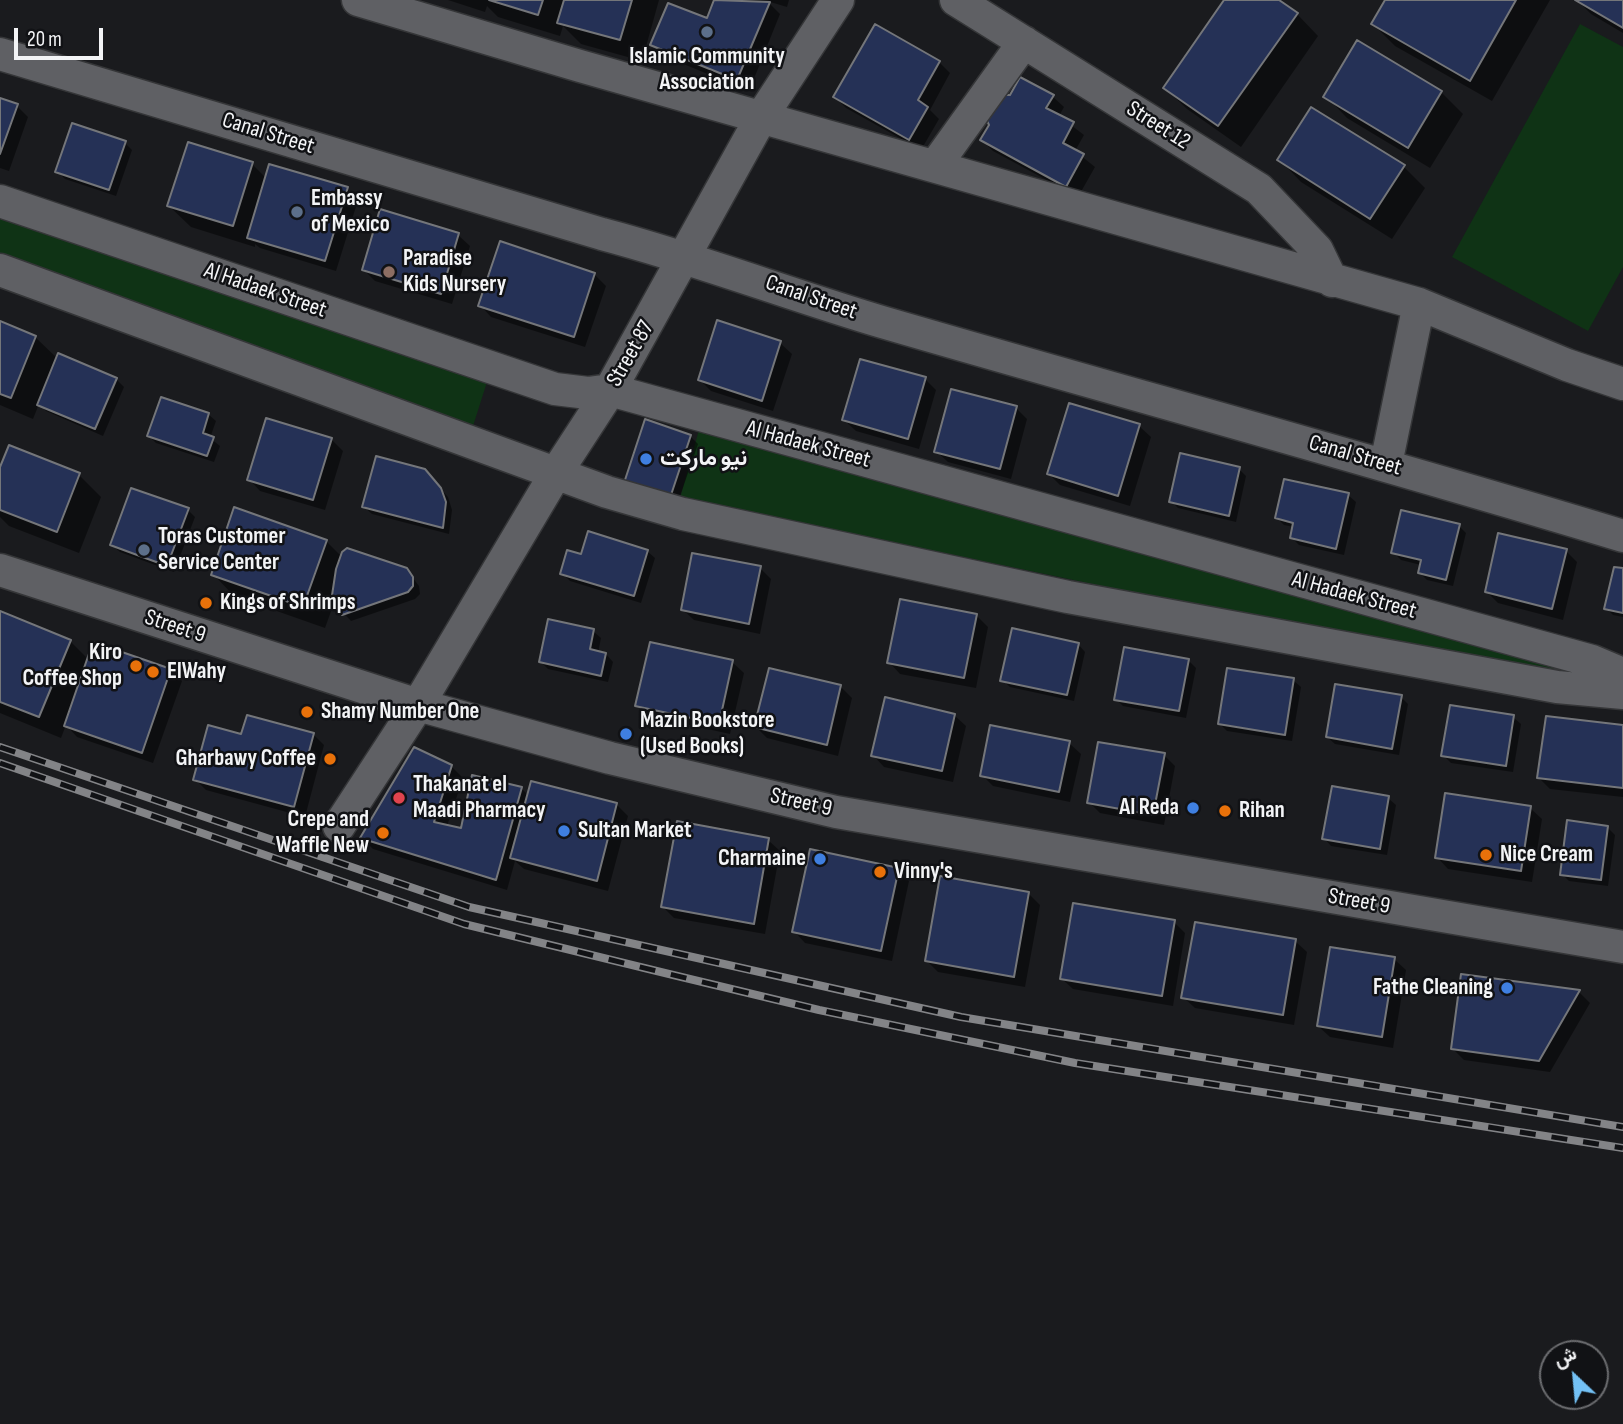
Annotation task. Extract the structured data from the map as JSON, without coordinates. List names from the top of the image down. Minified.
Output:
{"streets":{"street":["Street 12","Canal Street","Al Hadaek Street","Street 87","Street 9"]},"crossings":[["Canal Street","Street 87"],["Al Hadaek Street","Street 87"],["Street 87","Street 9"]],"places":["Islamic Community Association","Embassy of Mexico","Paradise Kids Nursery","نيو ماركت","Toras Customer Service Center","Kings of Shrimps","Kiro Coffee Shop","ElWahy","Shamy Number One","Mazin Bookstore (Used Books)","Gharbawy Coffee","Thakanat el Maadi Pharmacy","Al Reda","Rihan","Sultan Market","Crepe and Waffle New","Nice Cream","Charmaine","Vinny's","Fathe Cleaning"],"scale_bar":"20 m","north":"top left"}
